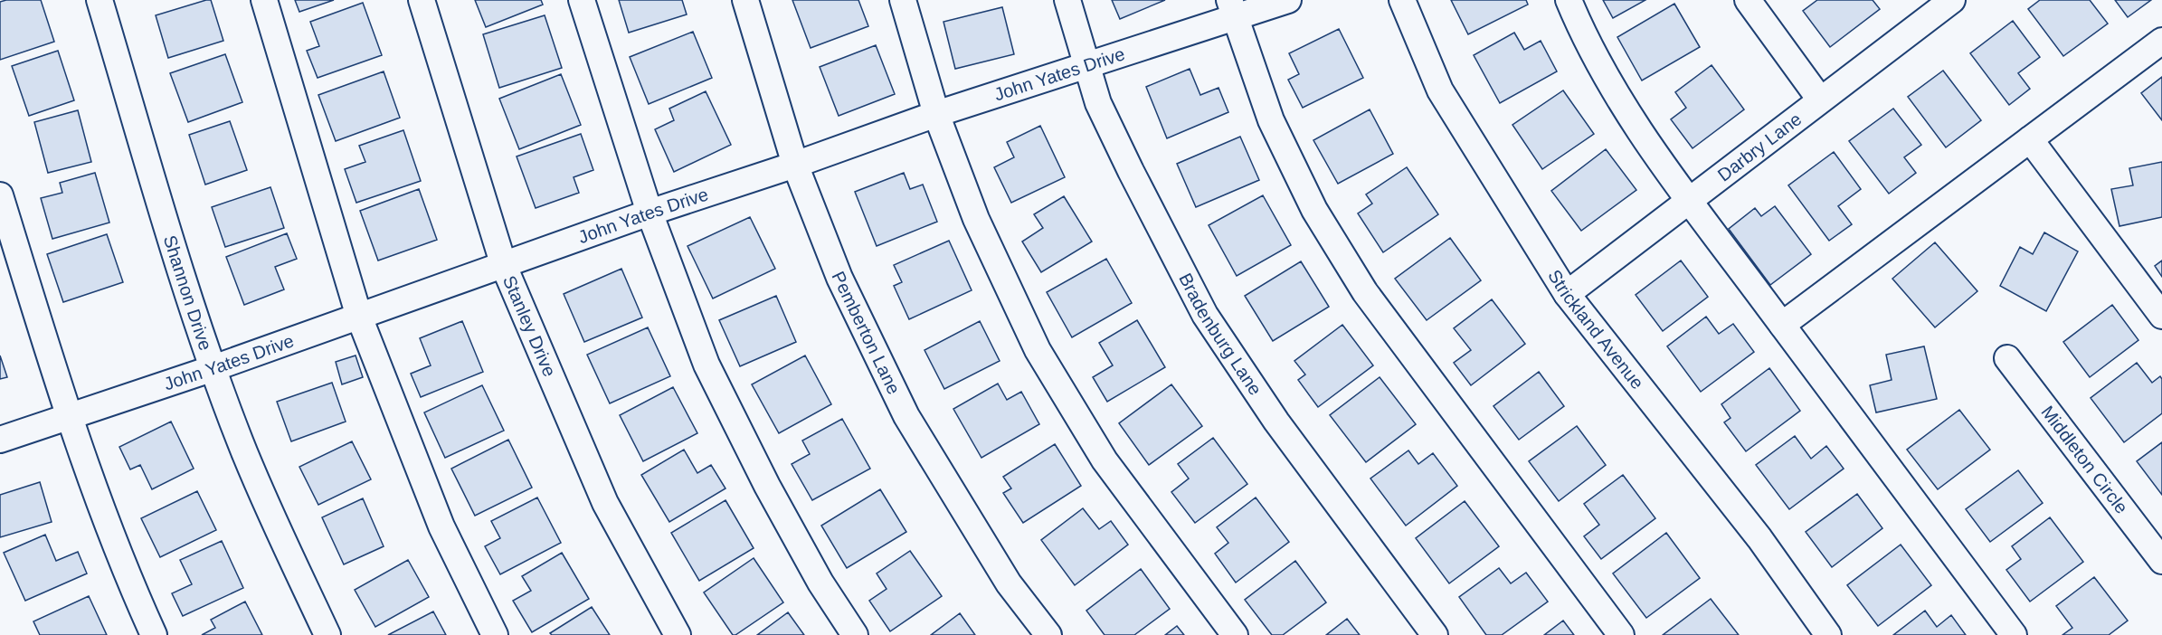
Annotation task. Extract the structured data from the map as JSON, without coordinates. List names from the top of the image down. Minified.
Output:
{"streets":{"street":["John Yates Drive","Darbry Lane","Shannon Drive","Stanley Drive","Strickland Avenue","Pemberton Lane","Bradenburg Lane","Middleton Circle"]},"crossings":[["John Yates Drive","Shannon Drive"],["John Yates Drive","Stanley Drive"],["John Yates Drive","Pemberton Lane"],["John Yates Drive","Bradenburg Lane"],["Darbry Lane","Strickland Avenue"]]}
